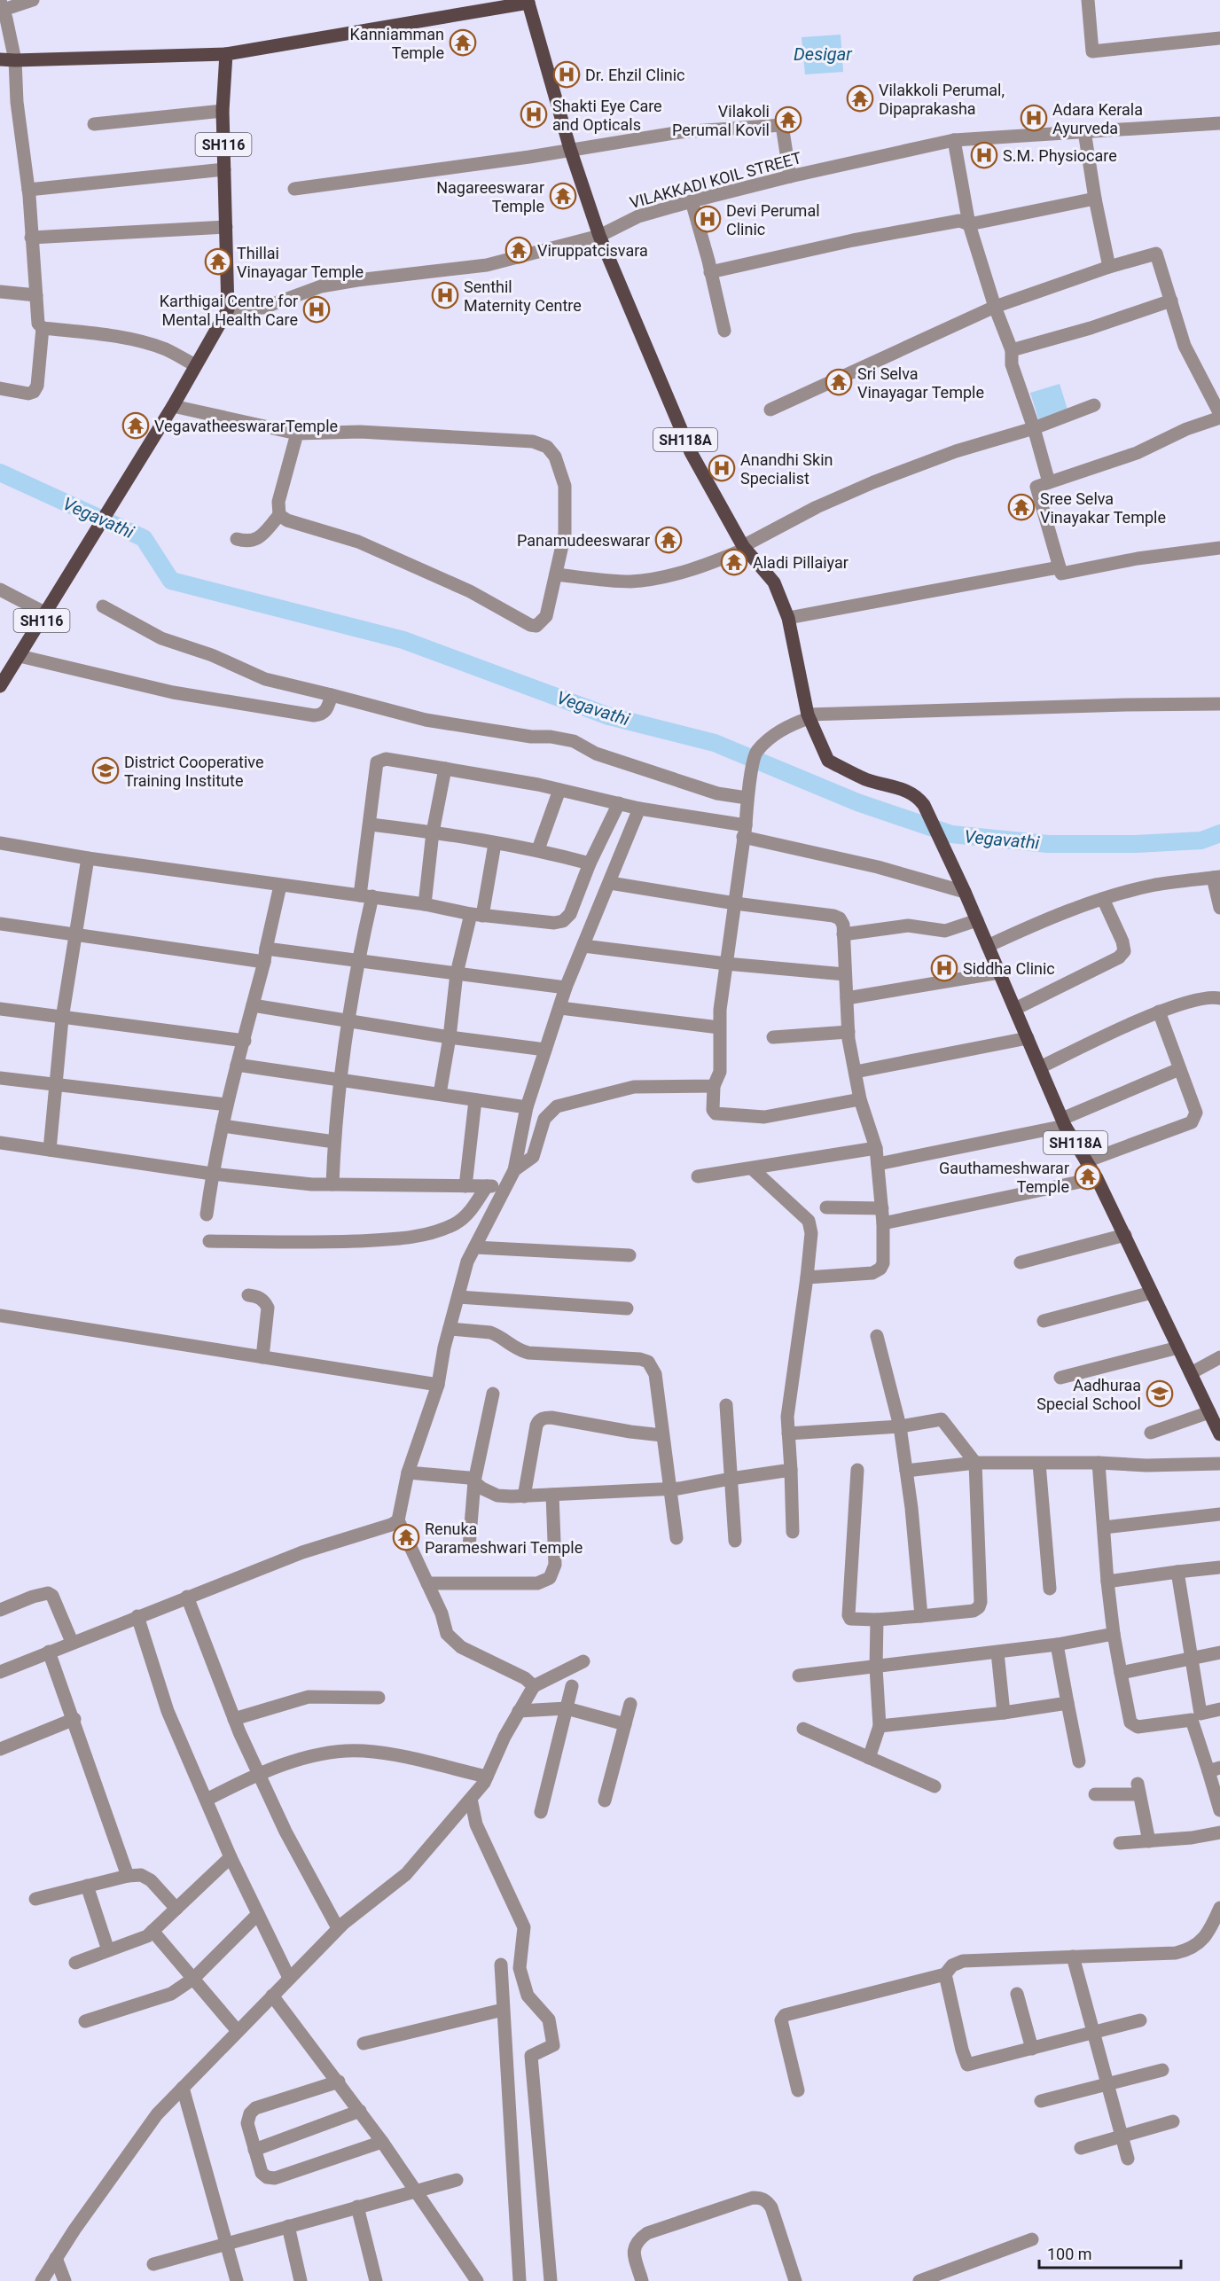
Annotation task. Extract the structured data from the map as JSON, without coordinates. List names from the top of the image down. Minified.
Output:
{"streets":{"main road":["SH116","SH118A"],"street":["VILAKKADI KOIL STREET"]},"crossings":[["SH116","VILAKKADI KOIL STREET"],["VILAKKADI KOIL STREET","SH118A"]],"water":["Desigar","Vegavathi"],"places":{"temple":["Kanniamman Temple","Vilakkoli Perumal, Dipaprakasha","Vilakoli Perumal Kovil","Nagareeswarar Temple","Viruppatcisvara","Thillai Vinayagar Temple","Sri Selva Vinayagar Temple","VegavatheeswararTemple","Sree Selva Vinayakar Temple","Panamudeeswarar","Aladi Pillaiyar","Gauthameshwarar Temple","Renuka Parameshwari Temple"],"hospital":["Dr. Ehzil Clinic","Shakti Eye Care and Opticals","Adara Kerala Ayurveda","S.M. Physiocare","Devi Perumal Clinic","Senthil Maternity Centre","Karthigai Centre for Mental Health Care","Anandhi Skin Specialist","Siddha Clinic"],"school or university":["District Cooperative Training Institute","Aadhuraa Special School"]},"scale_bar":"100 m"}
